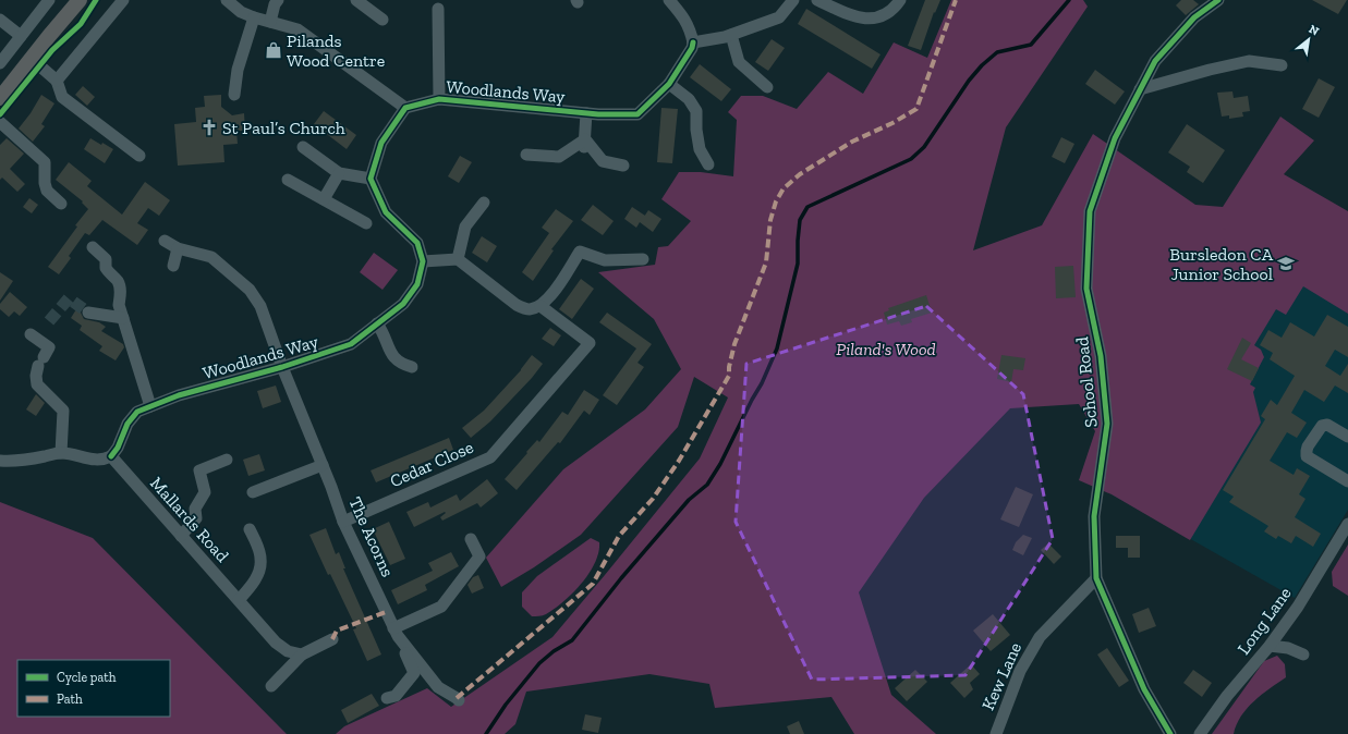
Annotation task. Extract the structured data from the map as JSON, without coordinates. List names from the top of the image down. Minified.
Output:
{"streets":{"street":["Woodlands Way","School Road","Cedar Close","Mallards Road","The Acorns","Long Lane","Kew Lane"]},"crossings":[["Woodlands Way","Mallards Road"],["Woodlands Way","The Acorns"],["School Road","Kew Lane"],["Cedar Close","The Acorns"]],"parks":["Piland's Wood"],"places":{"shop":["Pilands Wood Centre"],"church":["St Paul’s Church"],"school or university":["Bursledon CA Junior School"]},"legend":["Cycle path","Path"],"north":"top right"}
